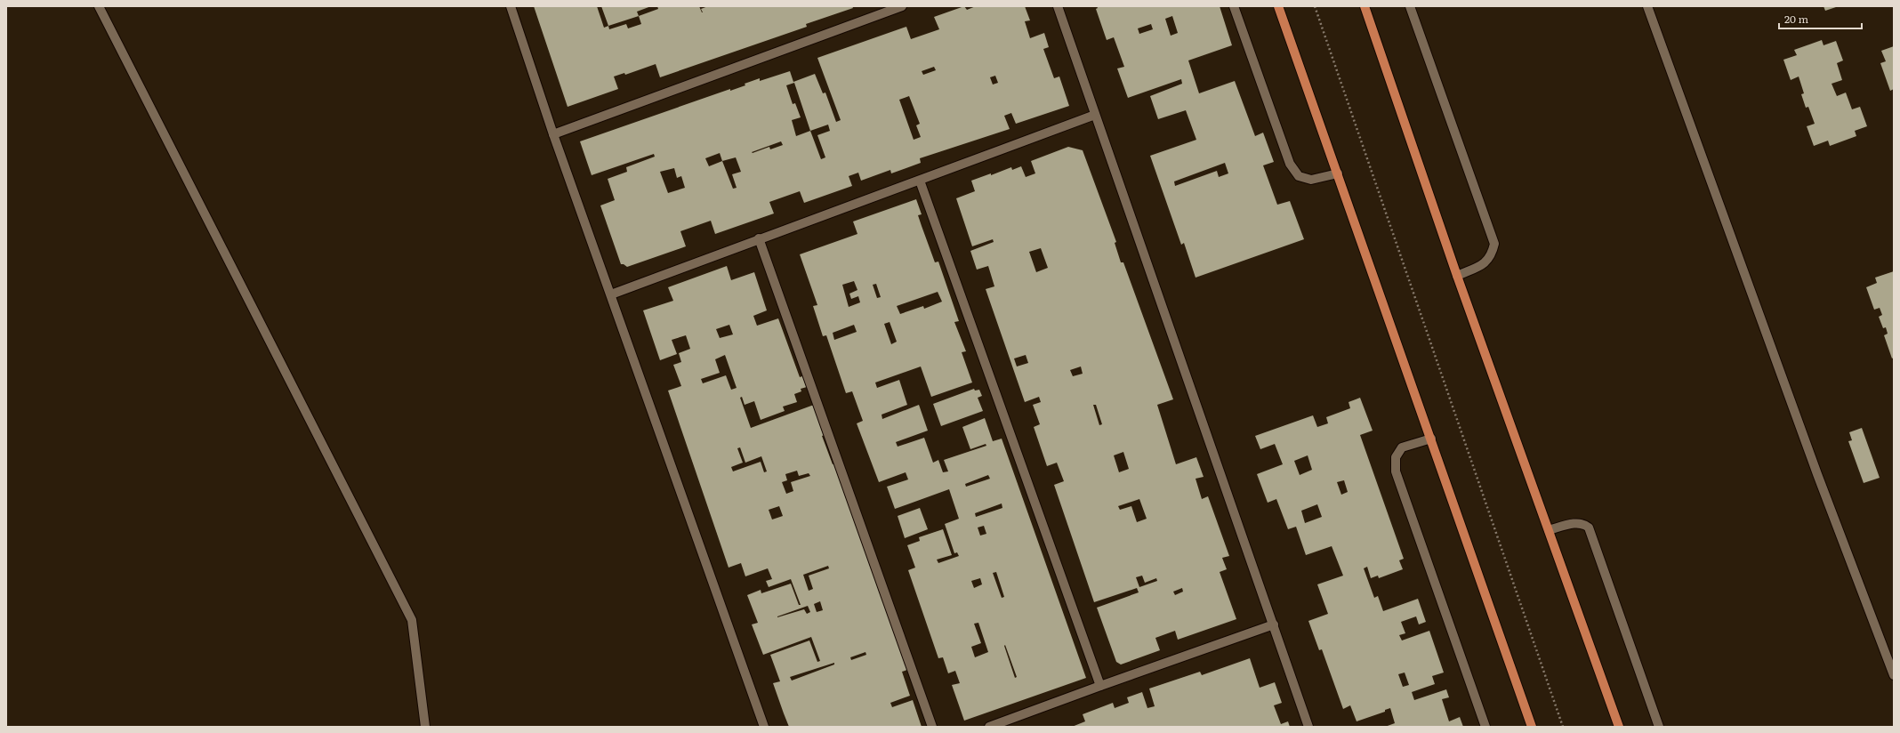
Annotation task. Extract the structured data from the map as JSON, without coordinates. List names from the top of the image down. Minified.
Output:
{"scale_bar":"20 m"}
